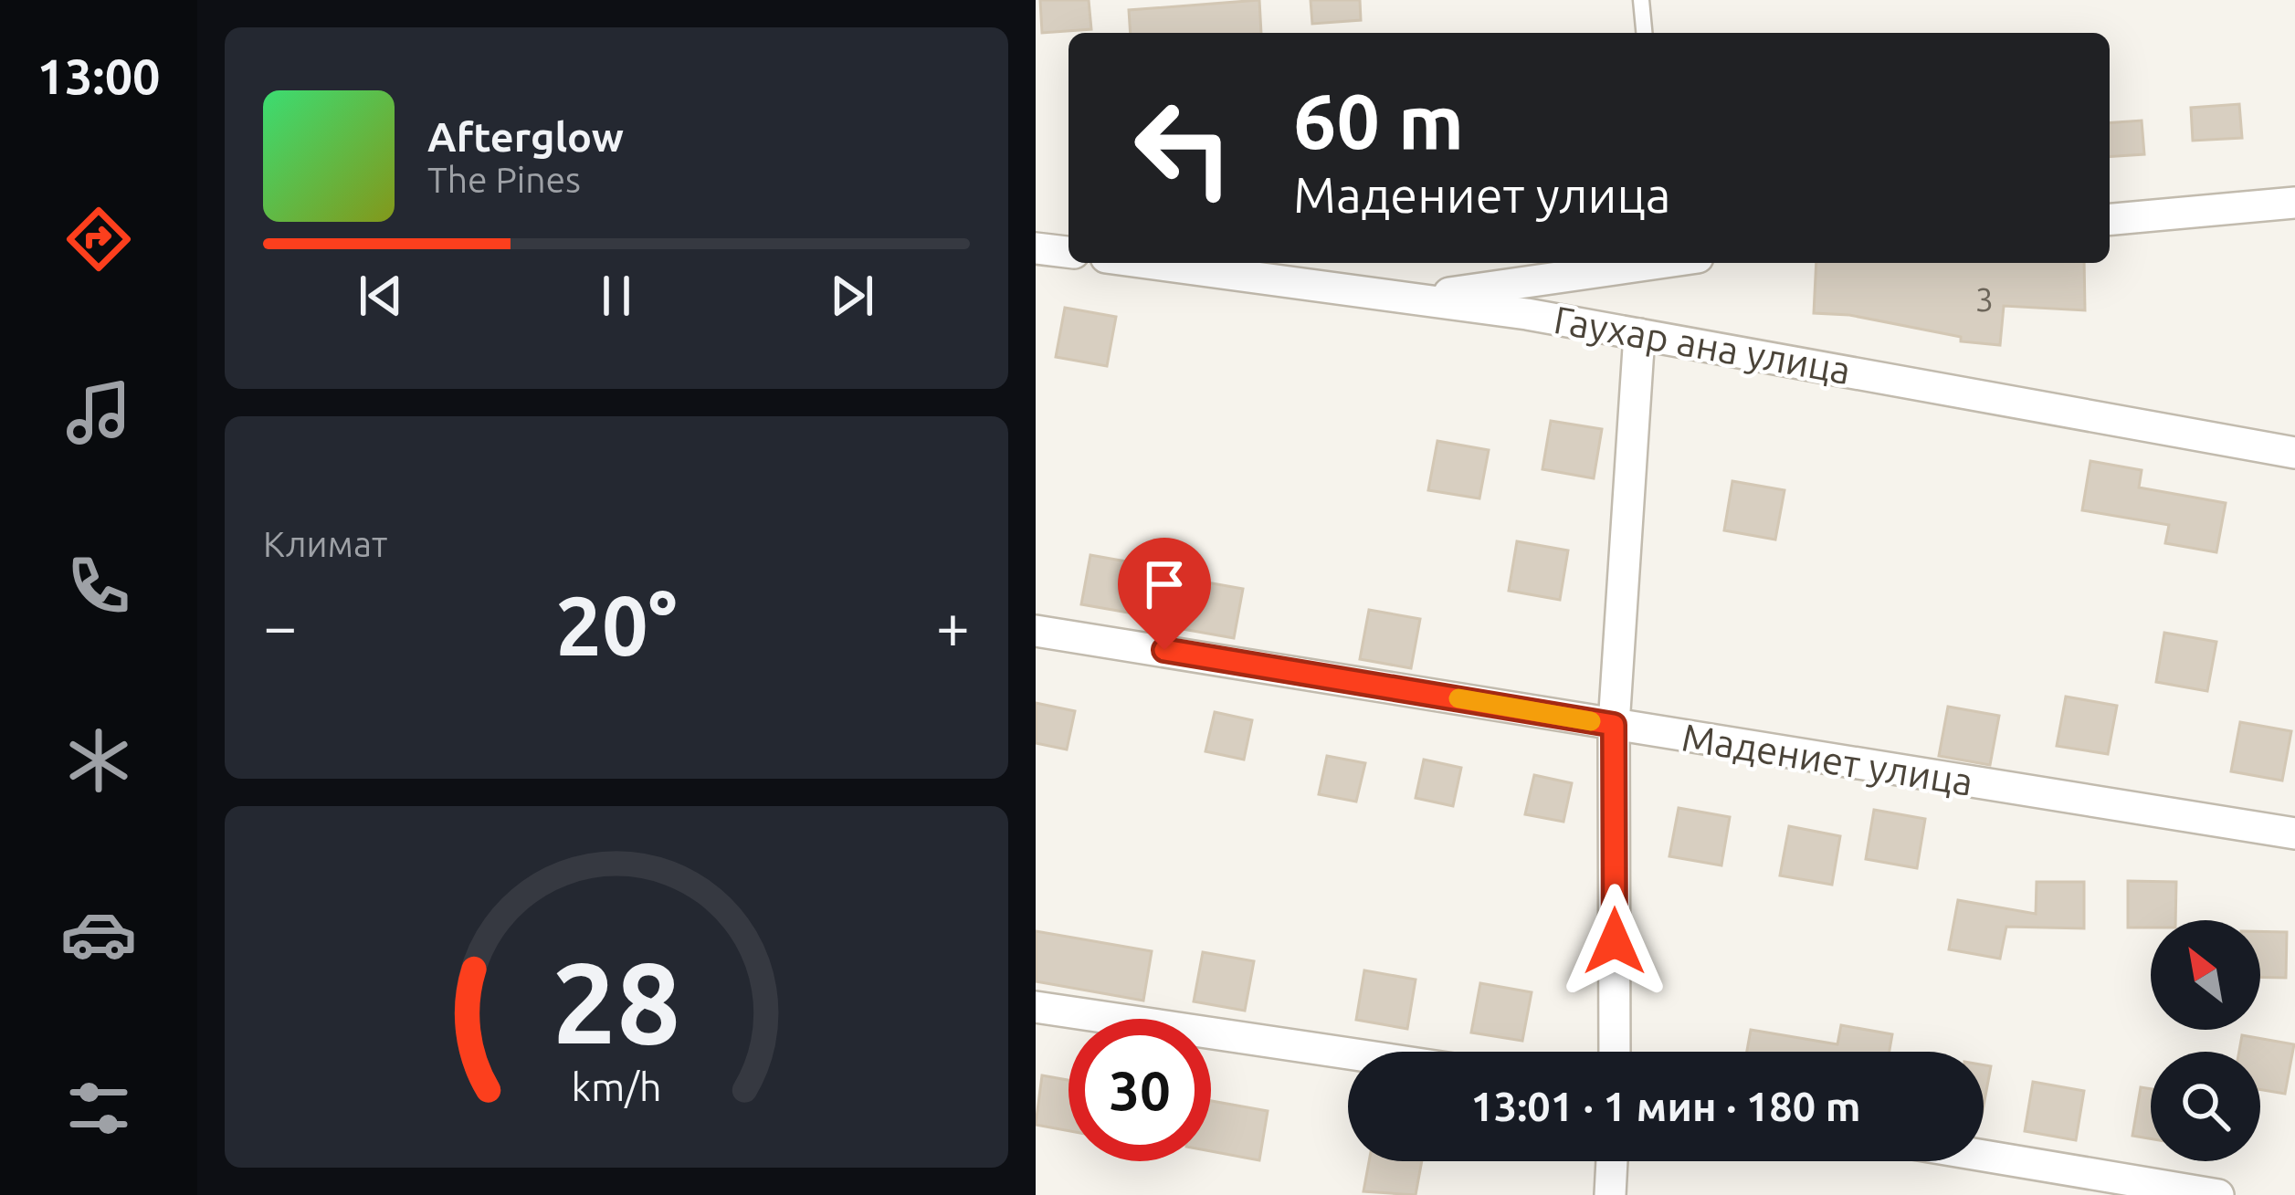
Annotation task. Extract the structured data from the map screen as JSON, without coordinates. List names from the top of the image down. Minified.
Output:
{"streets":{"street":["Гаухар ана улица","Мадениет улица"]},"house_numbers":["3"],"north":"top left","page":{"tabs":"13:00","turn":["60 m","Мадениет улица"],"song":["Afterglow","The Pines"],"tile":"Климат","heat":["−","20°","+"],"limit":"30","trip":"13:01 · 1 мин · 180 m","gauge":["28","km/h"]}}
